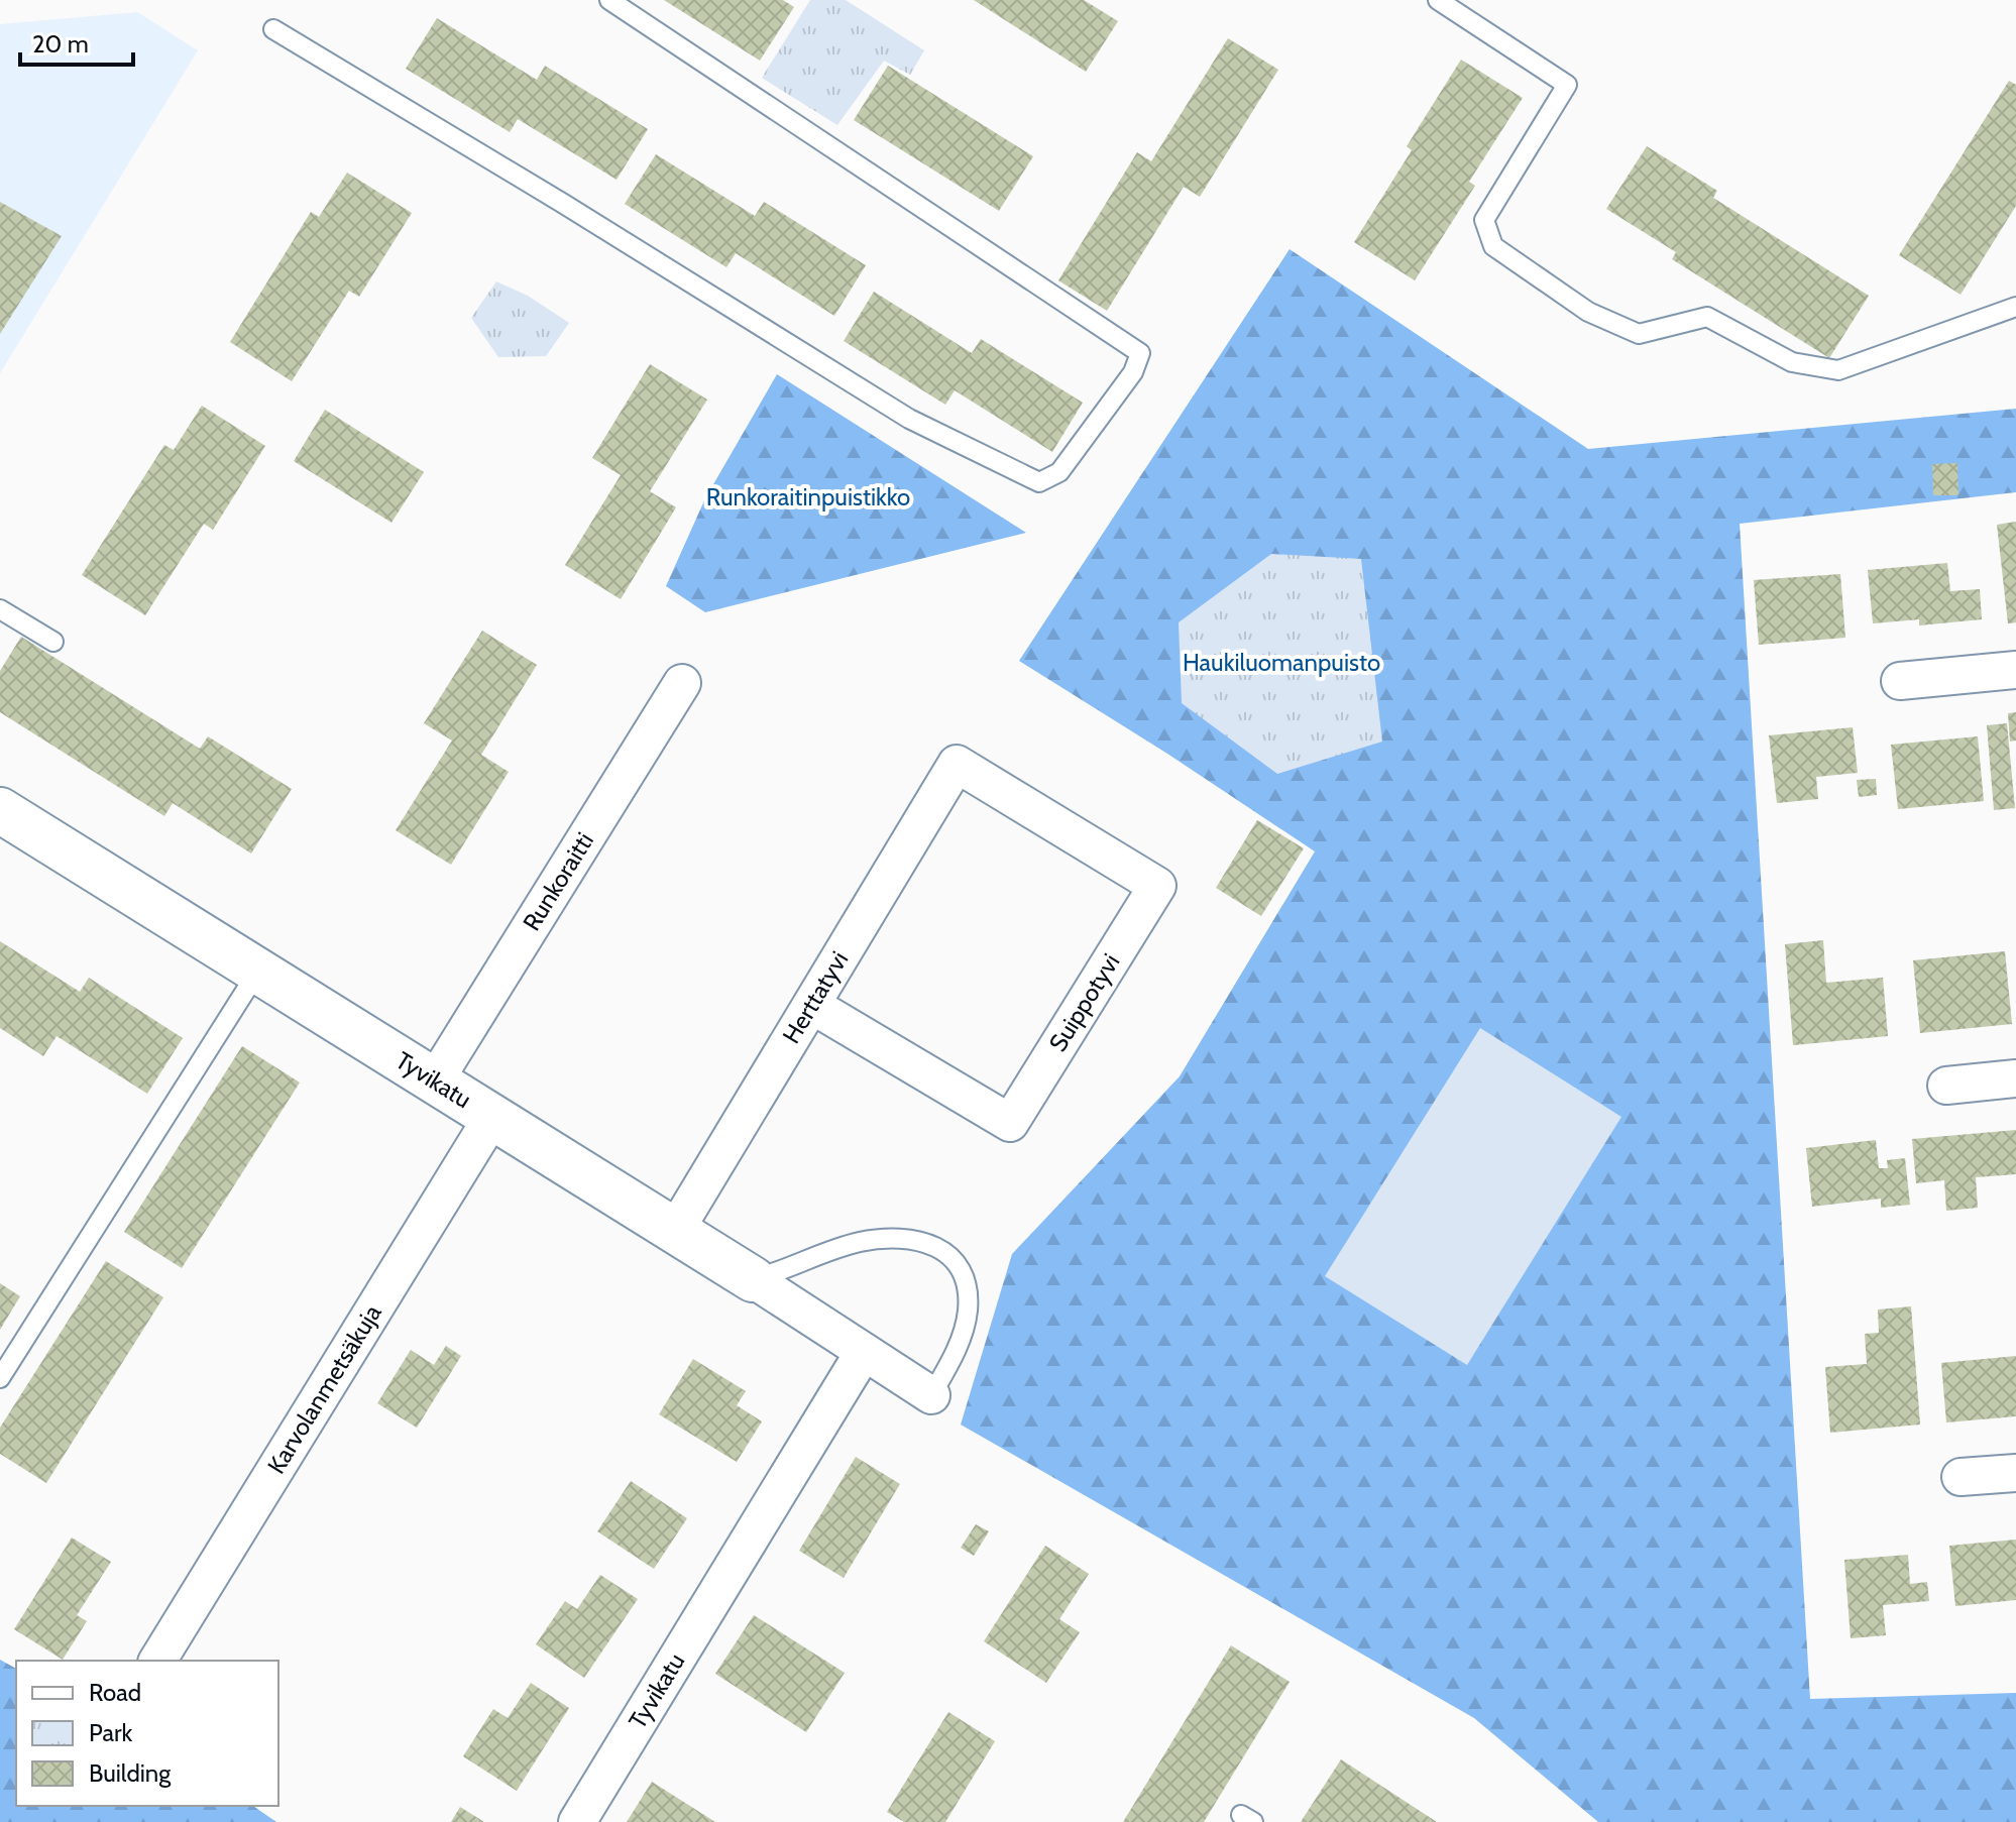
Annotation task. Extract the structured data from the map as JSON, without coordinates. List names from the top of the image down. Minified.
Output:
{"streets":{"street":["Runkoraitti","Herttatyvi","Suippotyvi","Tyvikatu","Karvolanmetsäkuja"]},"crossings":[["Runkoraitti","Tyvikatu"],["Herttatyvi","Suippotyvi"],["Herttatyvi","Tyvikatu"],["Tyvikatu","Karvolanmetsäkuja"]],"parks":["Runkoraitinpuistikko","Haukiluomanpuisto"],"legend":["Road","Park","Building"],"scale_bar":"20 m"}
